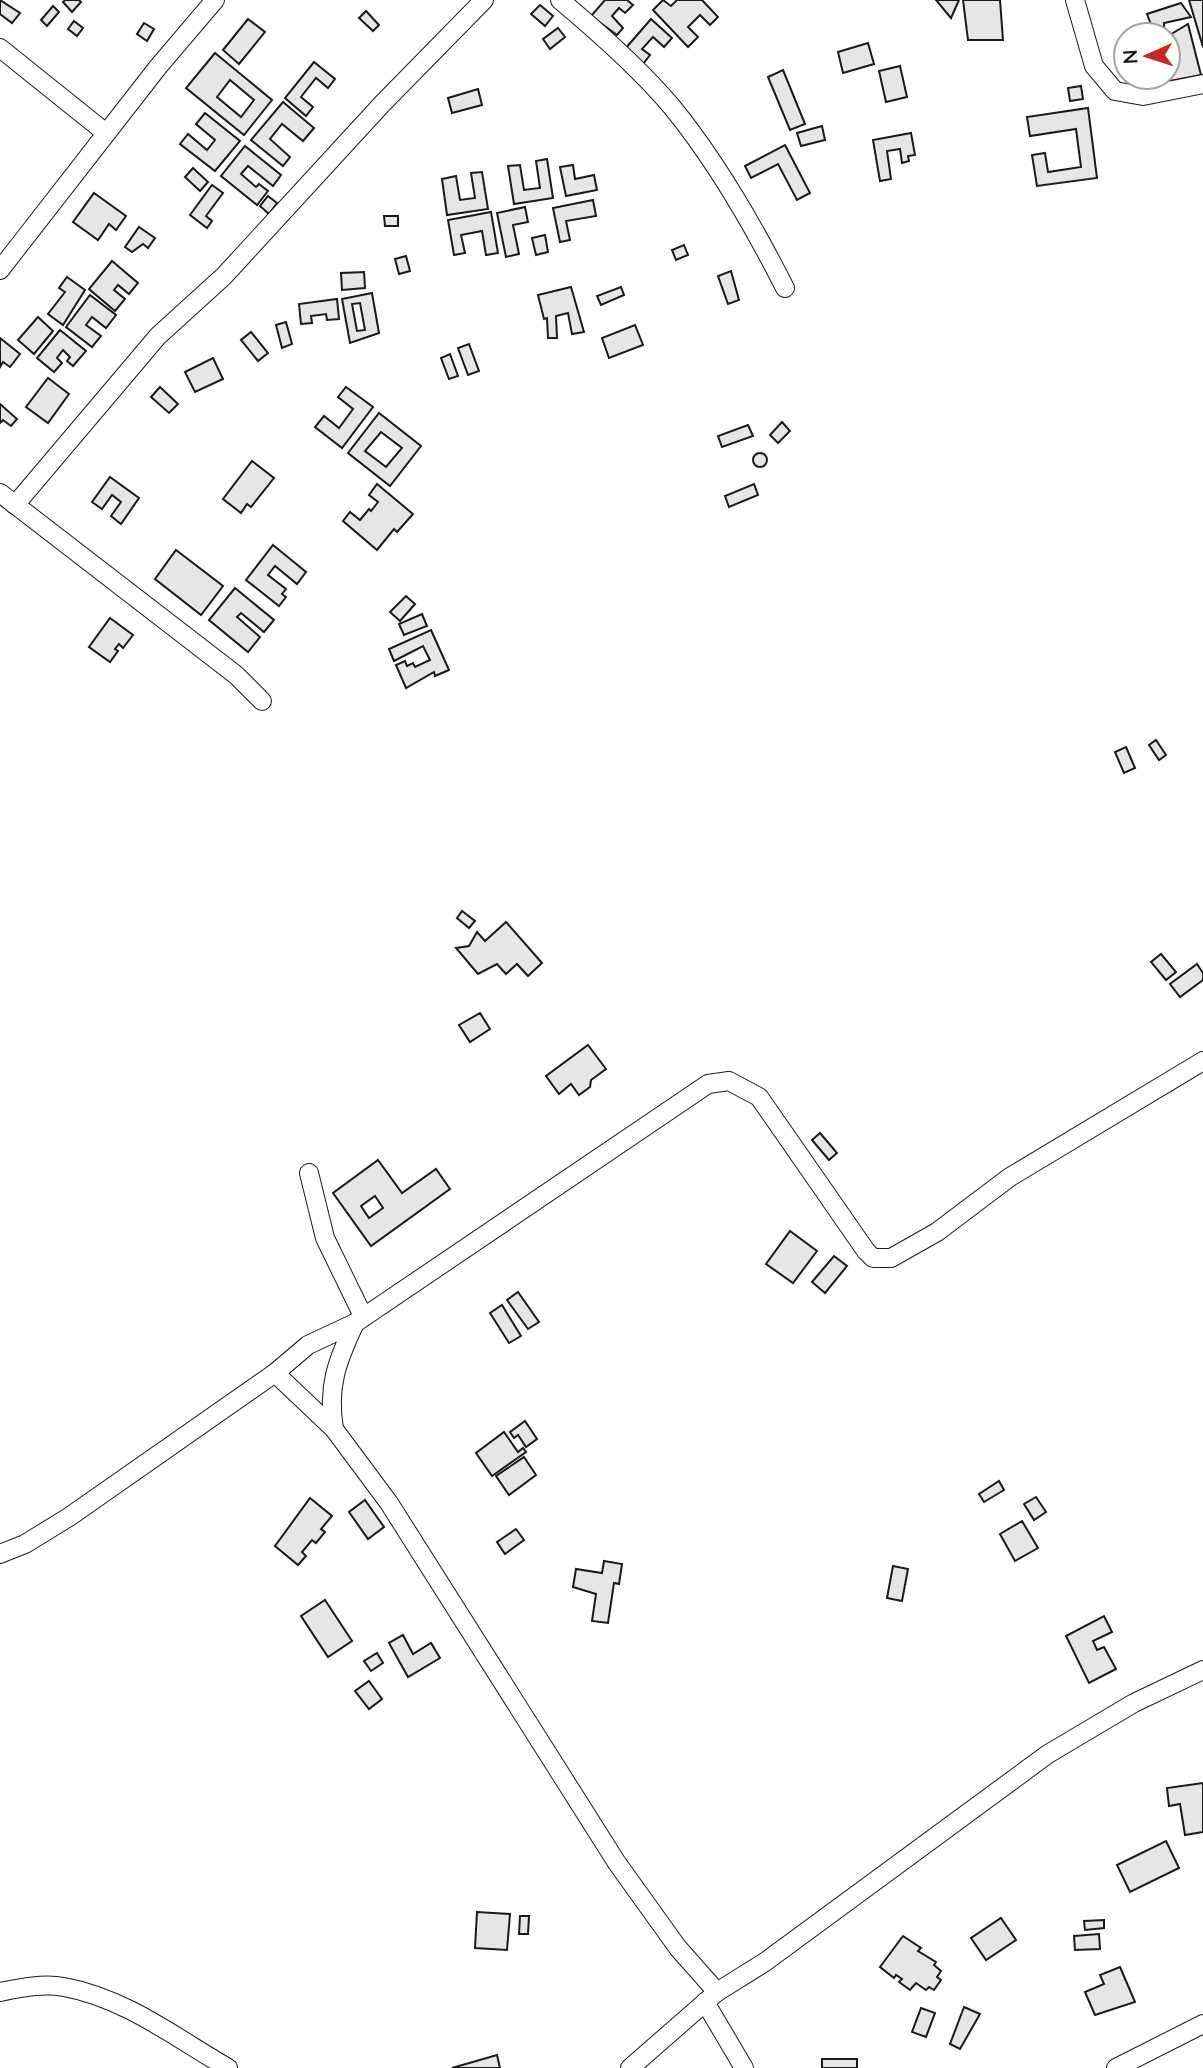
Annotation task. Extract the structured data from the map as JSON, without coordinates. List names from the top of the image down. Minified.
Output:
{"north":"left"}
